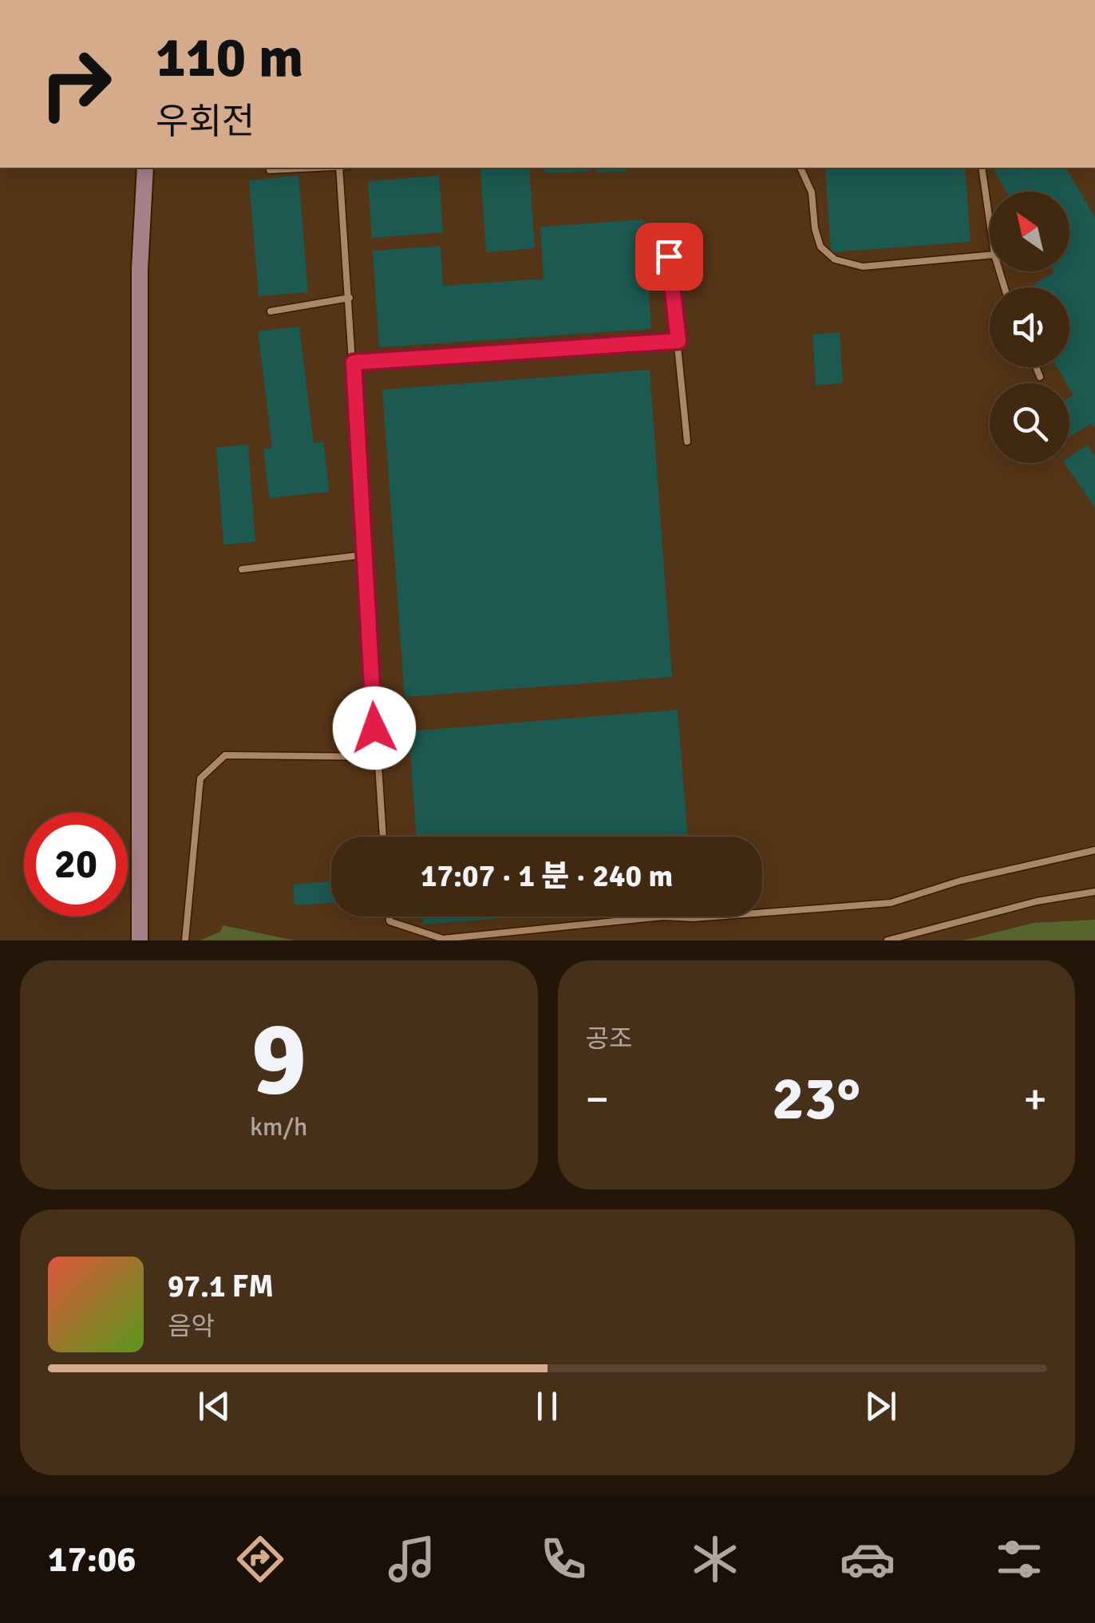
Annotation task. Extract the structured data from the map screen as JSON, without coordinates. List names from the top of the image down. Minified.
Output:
{"north":"top left","page":{"turn":["110 m","우회전"],"limit":"20","trip":"17:07 · 1 분 · 240 m","tile":[["9","km/h"],"공조"],"heat":["−","23°","+"],"song":["97.1 FM","음악"],"tabs":"17:06"}}
